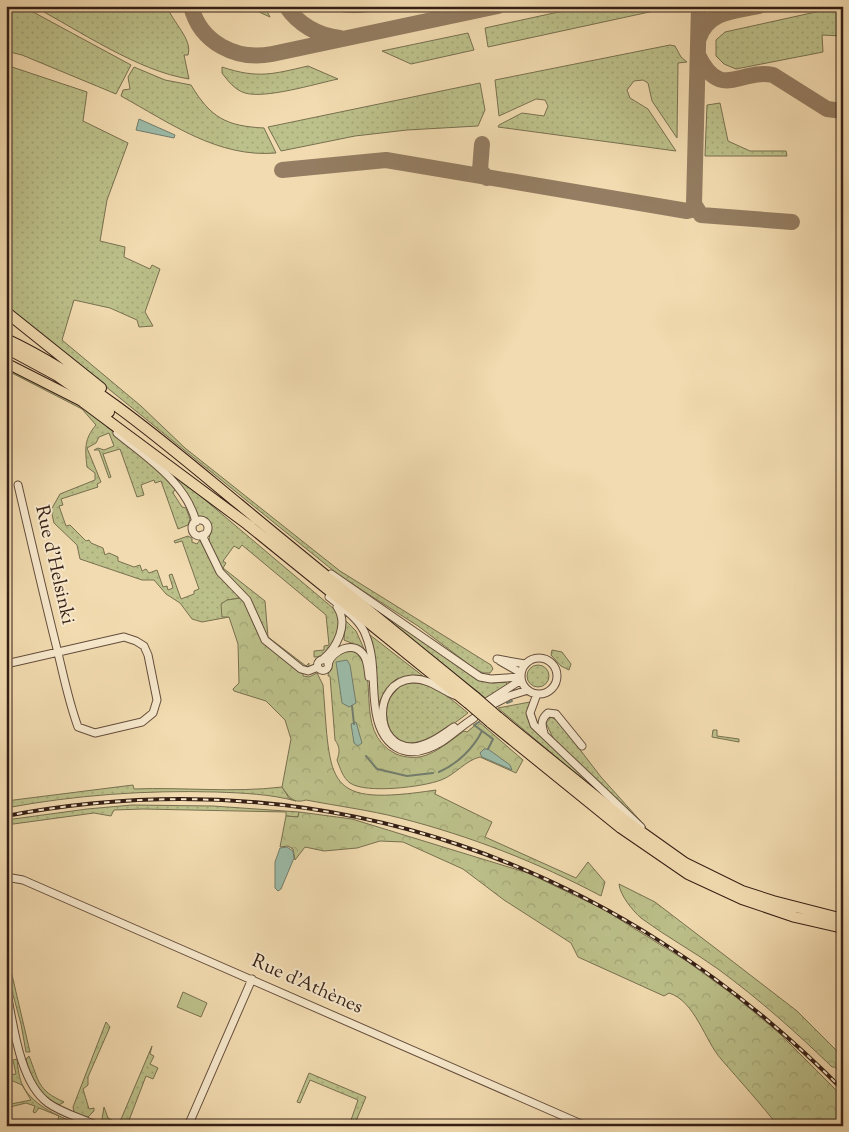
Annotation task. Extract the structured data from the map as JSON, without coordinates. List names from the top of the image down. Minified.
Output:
{"streets":{"street":["Rue d'Helsinki","Rue d'Athènes"]}}
